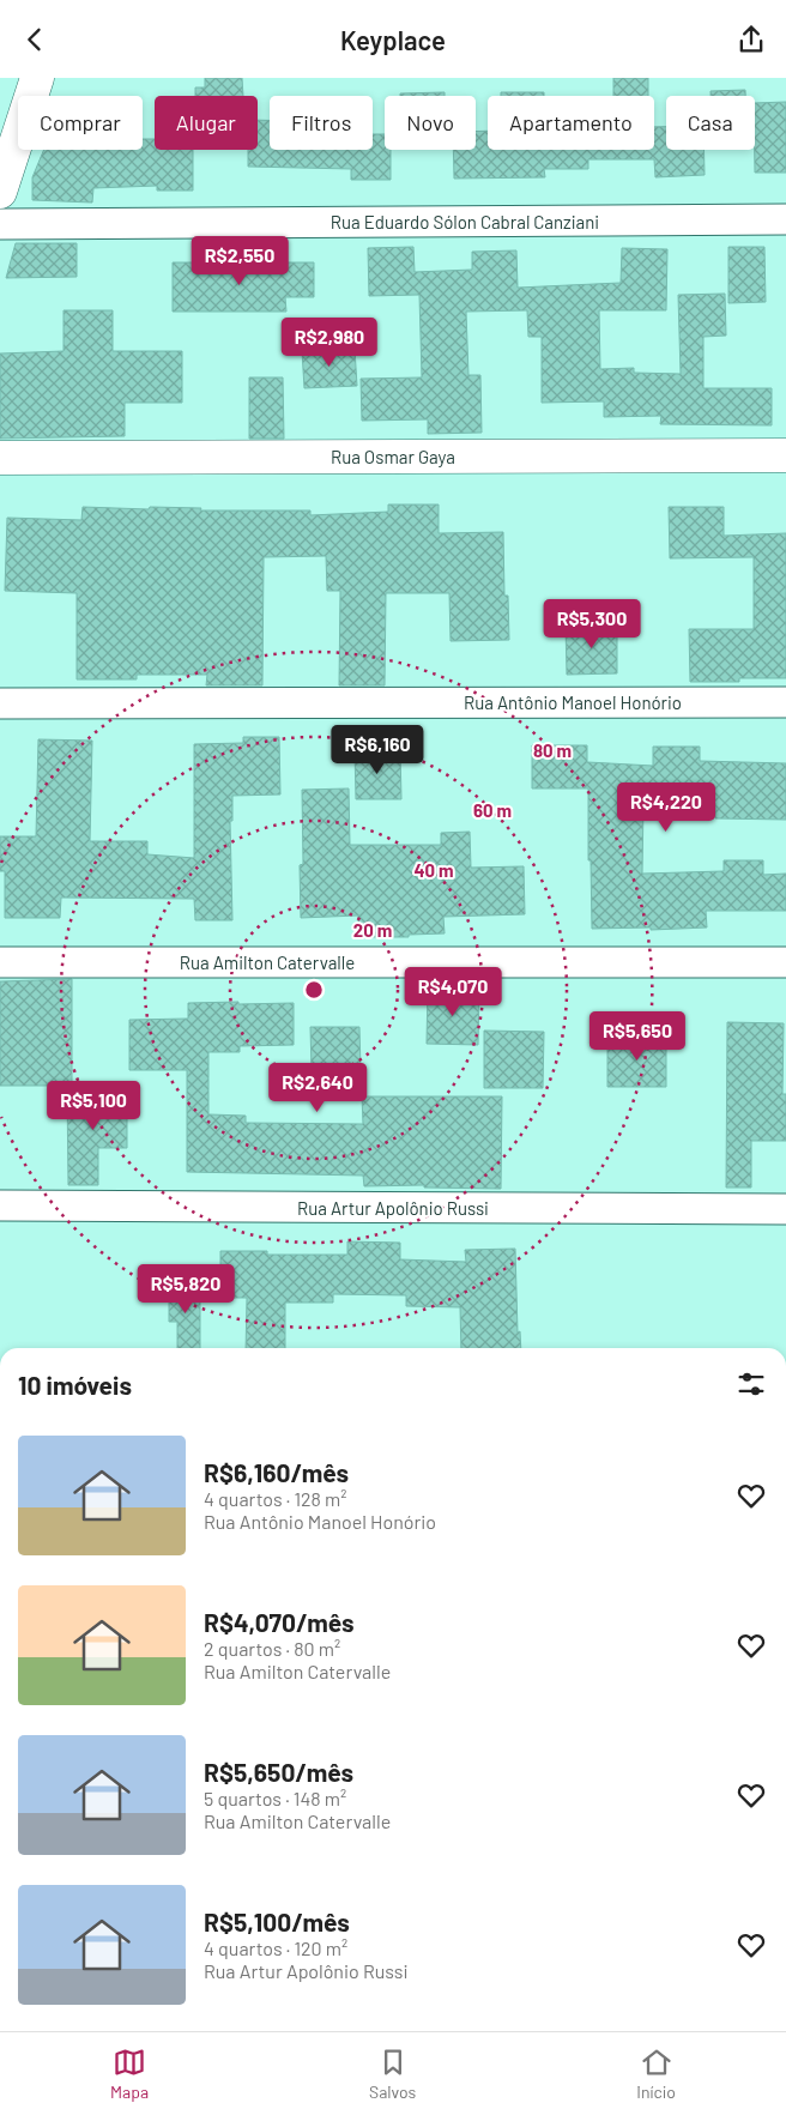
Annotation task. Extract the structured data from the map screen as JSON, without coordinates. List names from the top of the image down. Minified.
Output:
{"streets":{"main road":["Rua Osmar Gaya"],"street":["Rua Eduardo Sólon Cabral Canziani","Rua Antônio Manoel Honório","Rua Amilton Catervalle","Rua Artur Apolônio Russi"]},"page":{"header":"Keyplace","chip":["Comprar","Alugar","Filtros","Novo","Apartamento","Casa"],"price":["R$2,550","R$2,980","R$5,300","R$6,160","R$4,220","R$4,070","R$5,650","R$2,640","R$5,100","R$5,820"],"heading":"10 imóveis","list":[{"name":"R$6,160/mês","note":"4 quartos · 128 m² · Rua Antônio Manoel Honório"},{"name":"R$4,070/mês","note":"2 quartos · 80 m² · Rua Amilton Catervalle"},{"name":"R$5,650/mês","note":"5 quartos · 148 m² · Rua Amilton Catervalle"},{"name":"R$5,100/mês","note":"4 quartos · 120 m² · Rua Artur Apolônio Russi"}],"tabs":["Mapa","Salvos","Início"]},"rings":["80 m","60 m","40 m","20 m"]}
